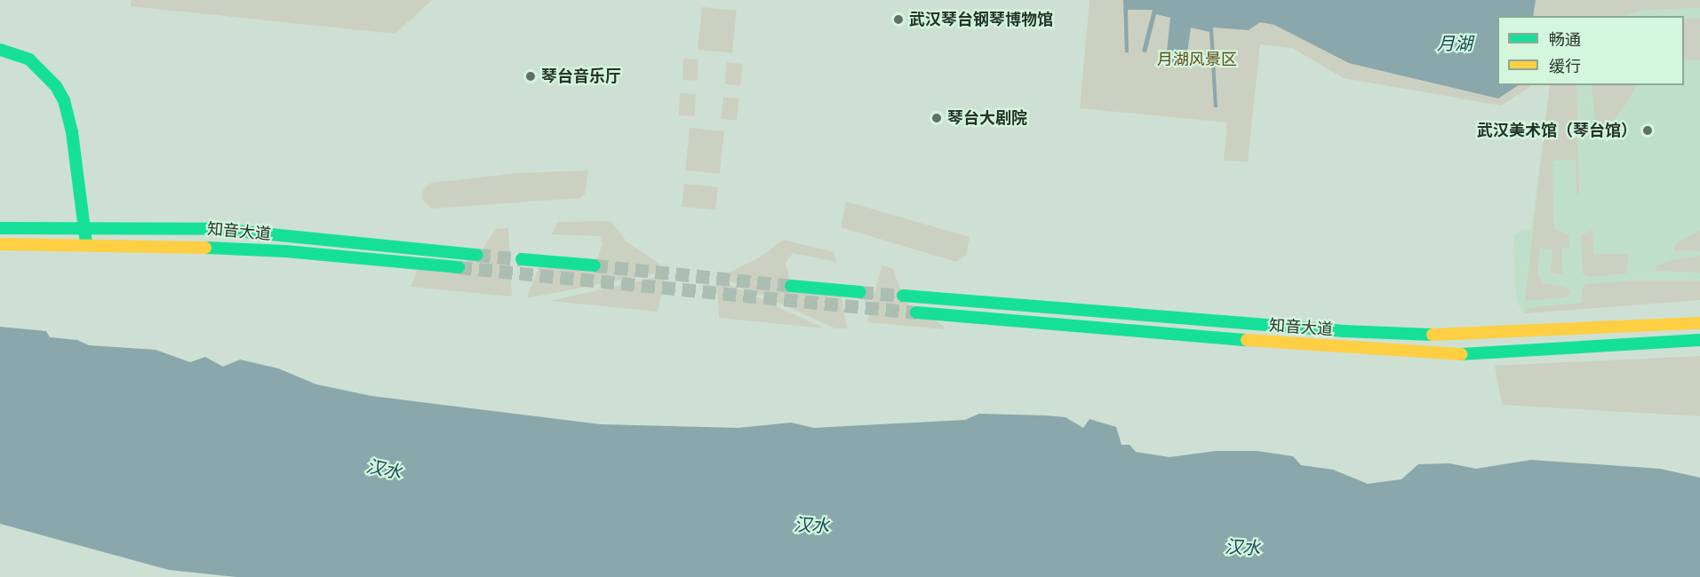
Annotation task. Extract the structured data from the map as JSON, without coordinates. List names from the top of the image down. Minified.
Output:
{"streets":{"main road":["知音大道"]},"water":["月湖","汉水"],"parks":["月湖风景区"],"places":["武汉琴台钢琴博物馆","琴台音乐厅","琴台大剧院","武汉美术馆（琴台馆）"],"legend":["畅通","缓行"]}
